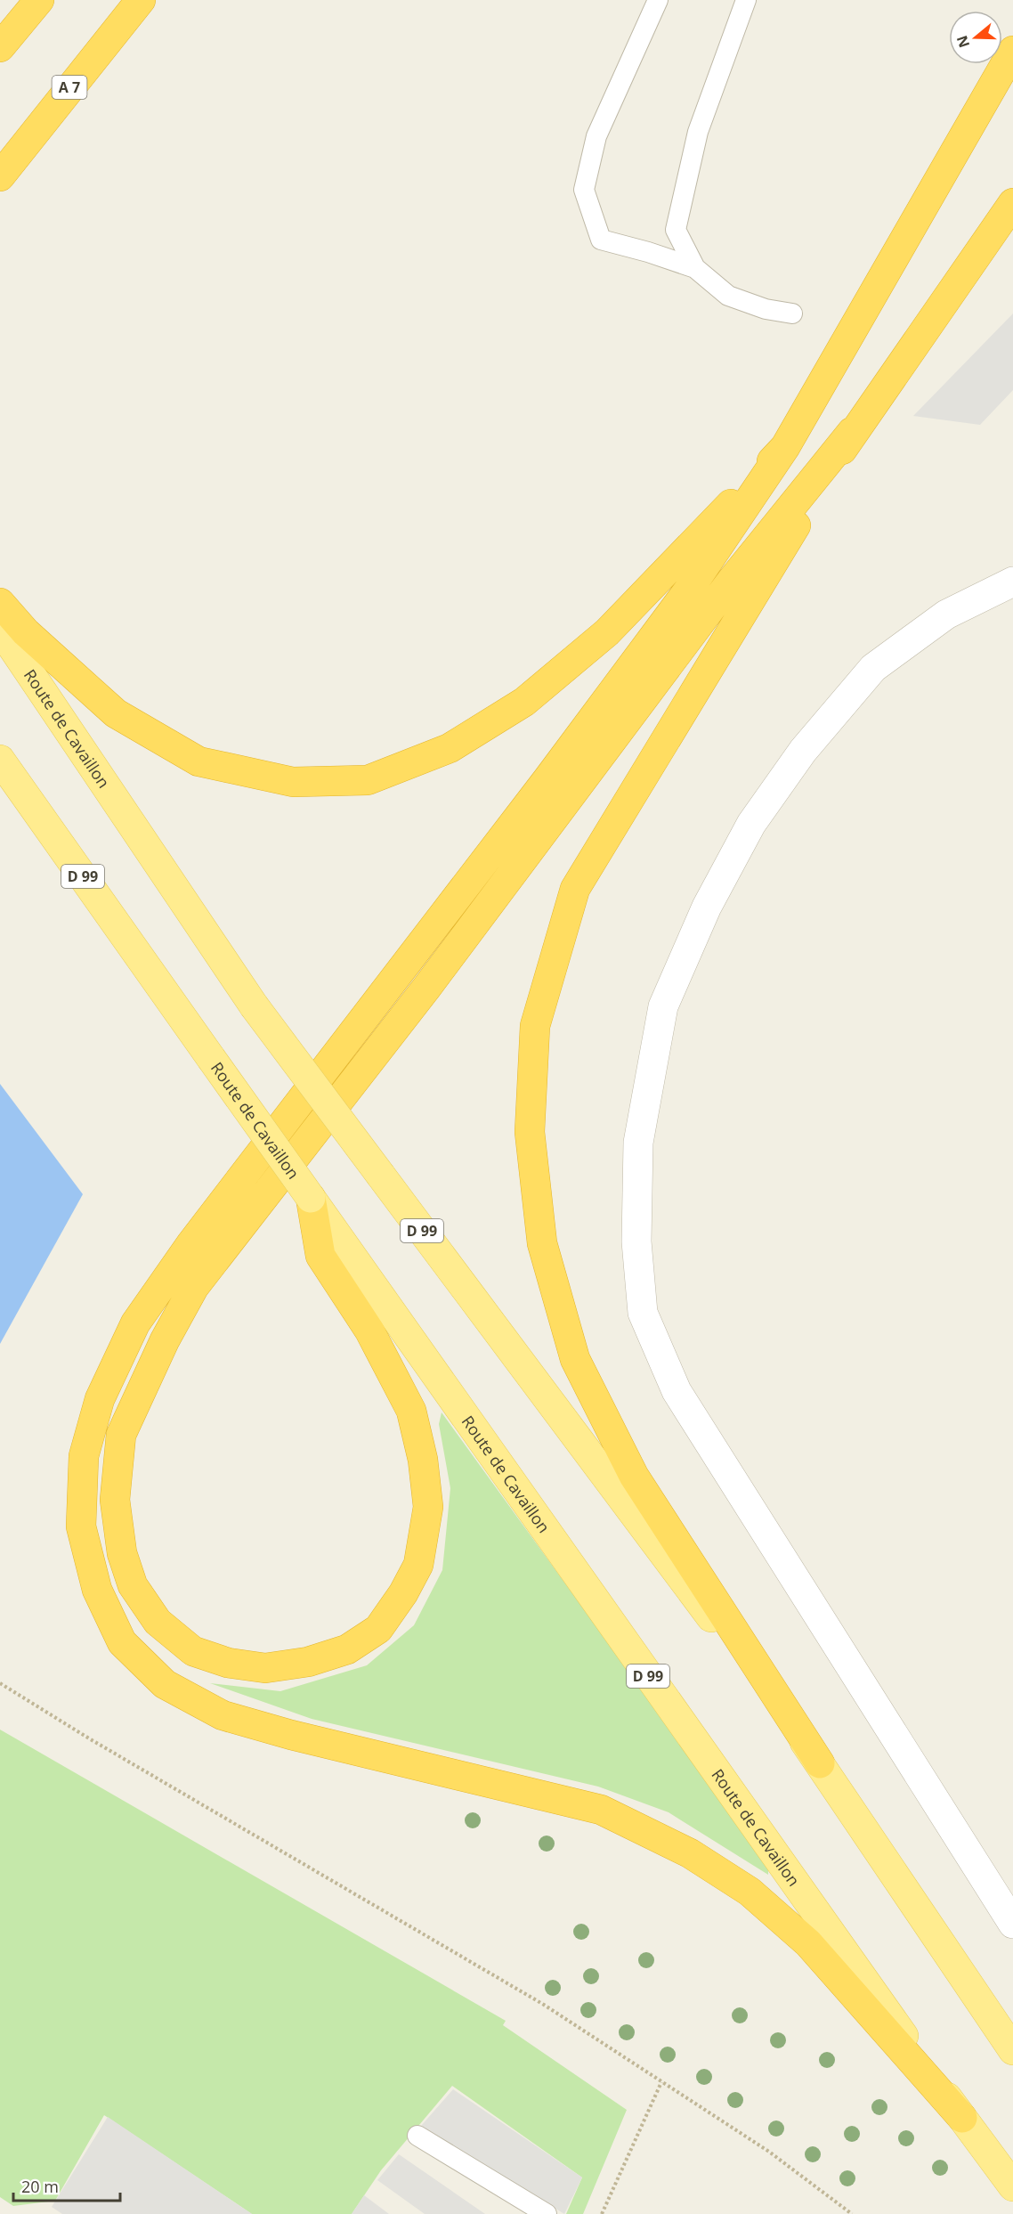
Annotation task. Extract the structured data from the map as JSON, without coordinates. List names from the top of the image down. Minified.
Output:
{"streets":{"highway":["A 7"],"main road":["Route de Cavaillon","D 99"]},"scale_bar":"20 m","north":"left"}
